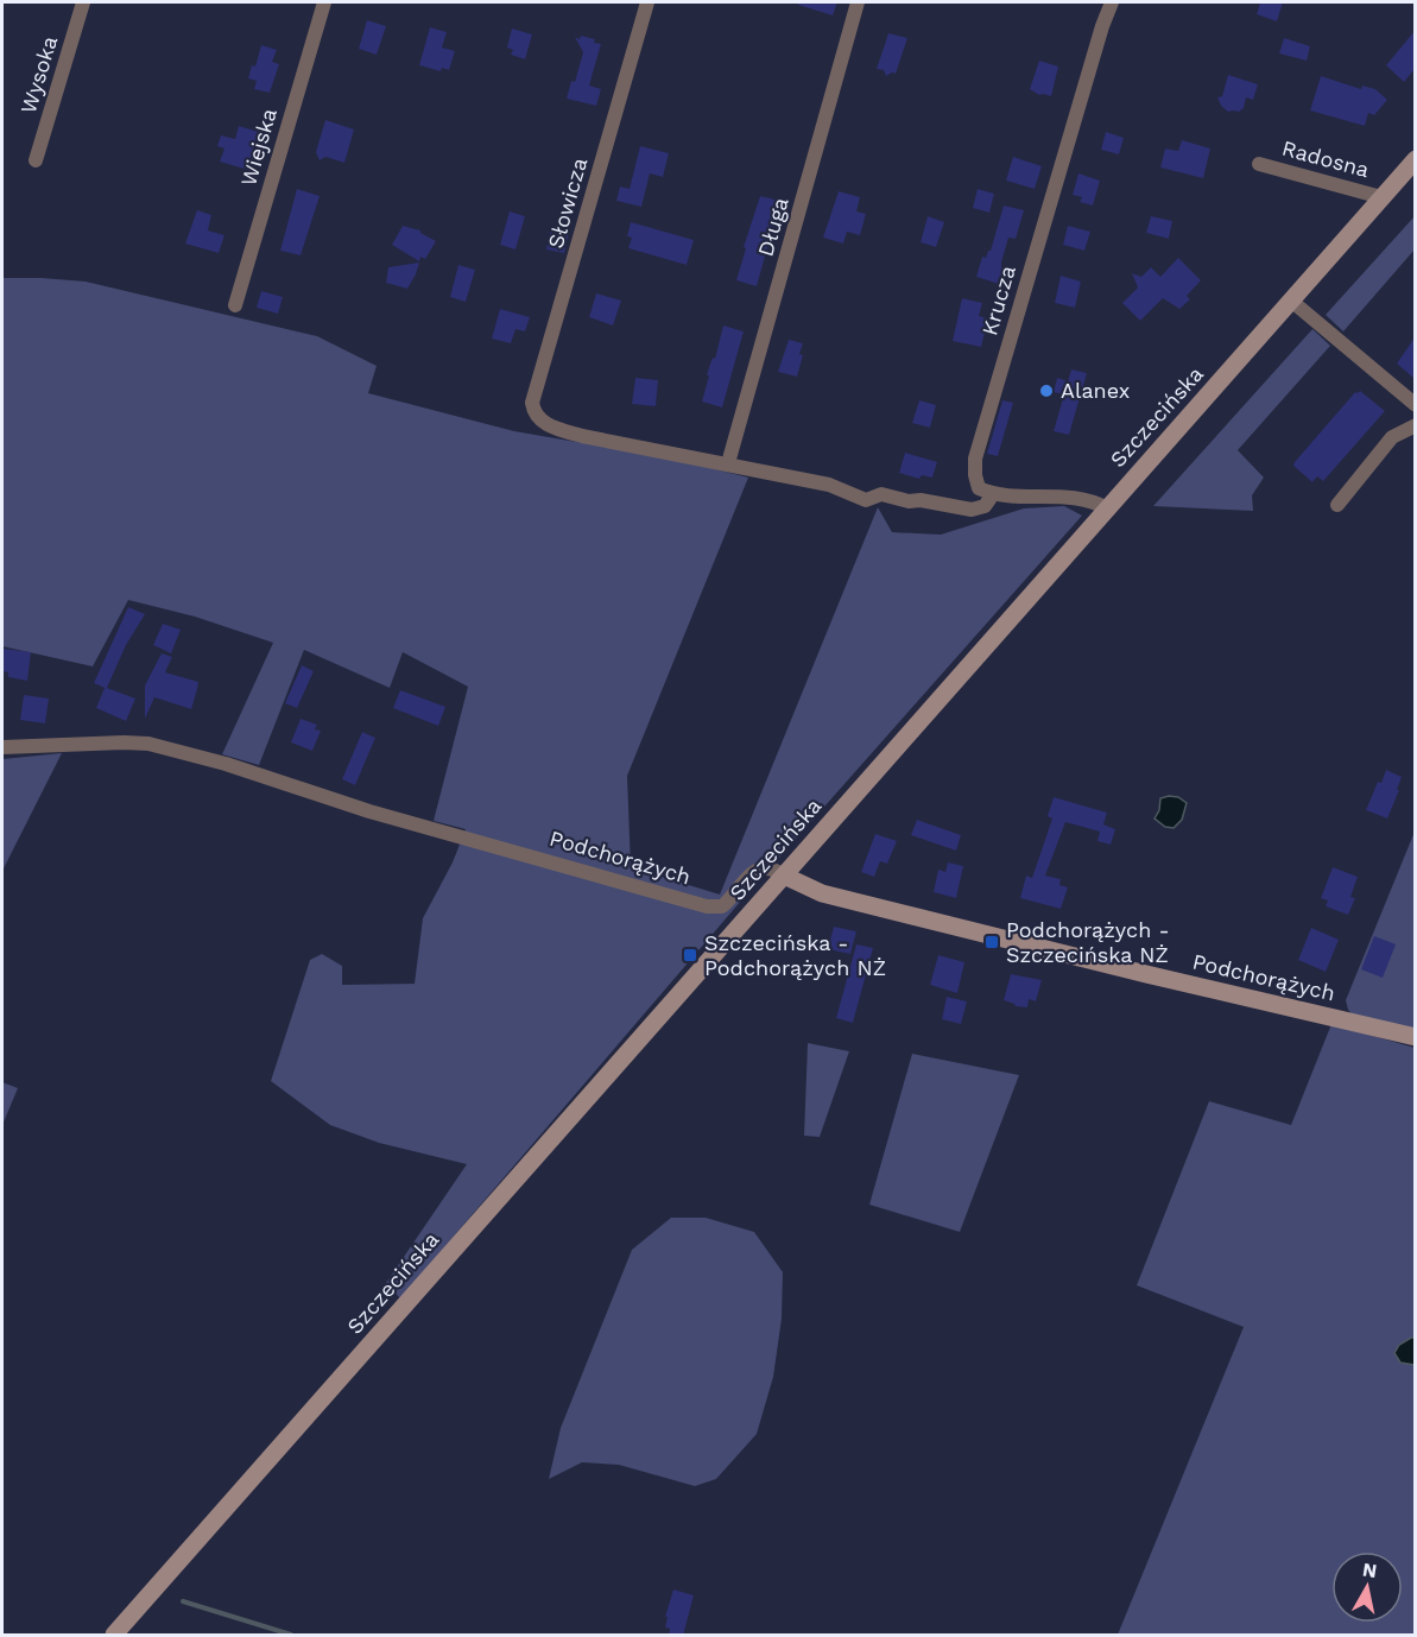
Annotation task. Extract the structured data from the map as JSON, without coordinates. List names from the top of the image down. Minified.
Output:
{"streets":{"main road":["Szczecińska","Podchorążych"],"street":["Wysoka","Wiejska","Radosna","Słowicza","Długa","Krucza"]},"crossings":[["Radosna","Szczecińska"],["Słowicza","Długa"],["Szczecińska","Podchorążych"]],"places":{"other":["Alanex"],"transit":["Podchorążych - Szczecińska NŻ","Szczecińska - Podchorążych NŻ"]},"north":"top"}
